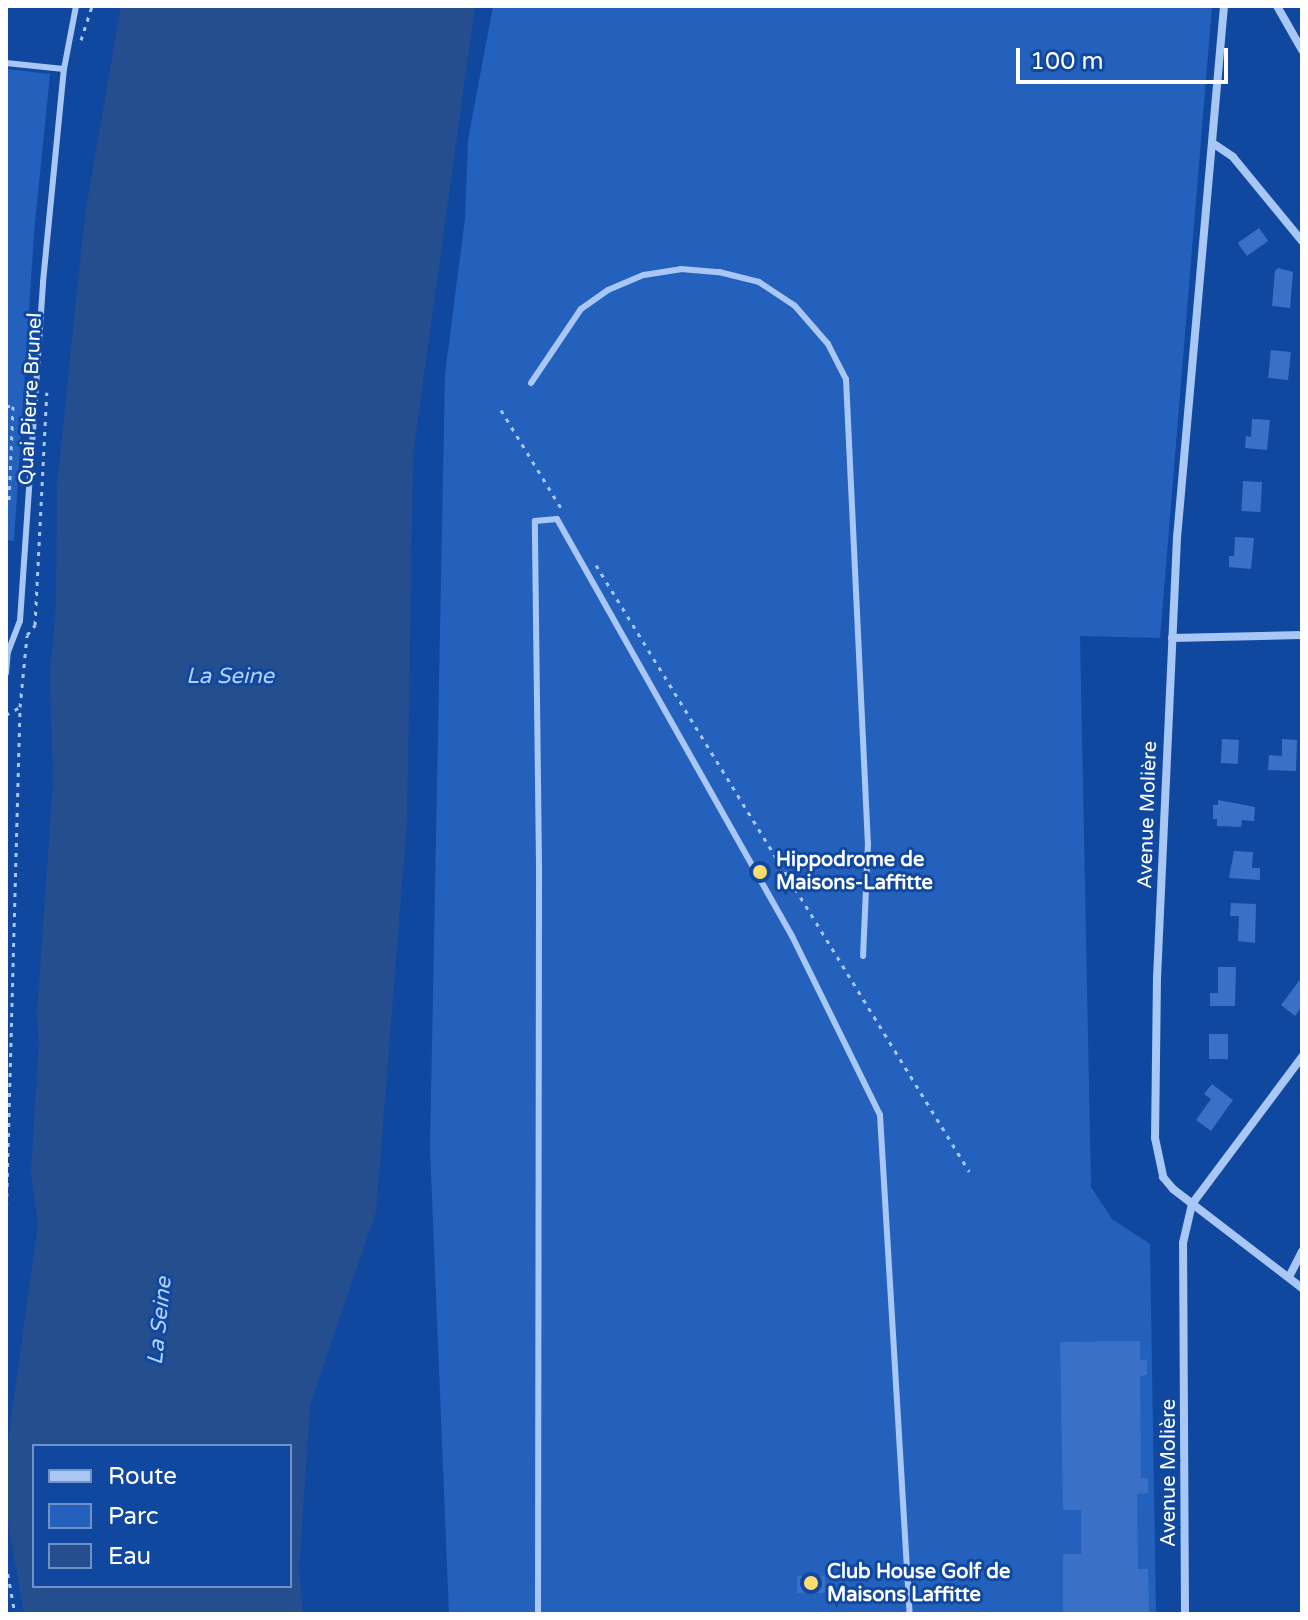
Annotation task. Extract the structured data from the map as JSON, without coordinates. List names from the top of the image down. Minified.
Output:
{"streets":{"street":["Avenue Molière"],"lane":["Quai Pierre Brunel"]},"water":["La Seine"],"places":["Hippodrome de Maisons-Laffitte","Club House Golf de Maisons Laffitte"],"legend":["Route","Parc","Eau"],"scale_bar":"100 m"}
